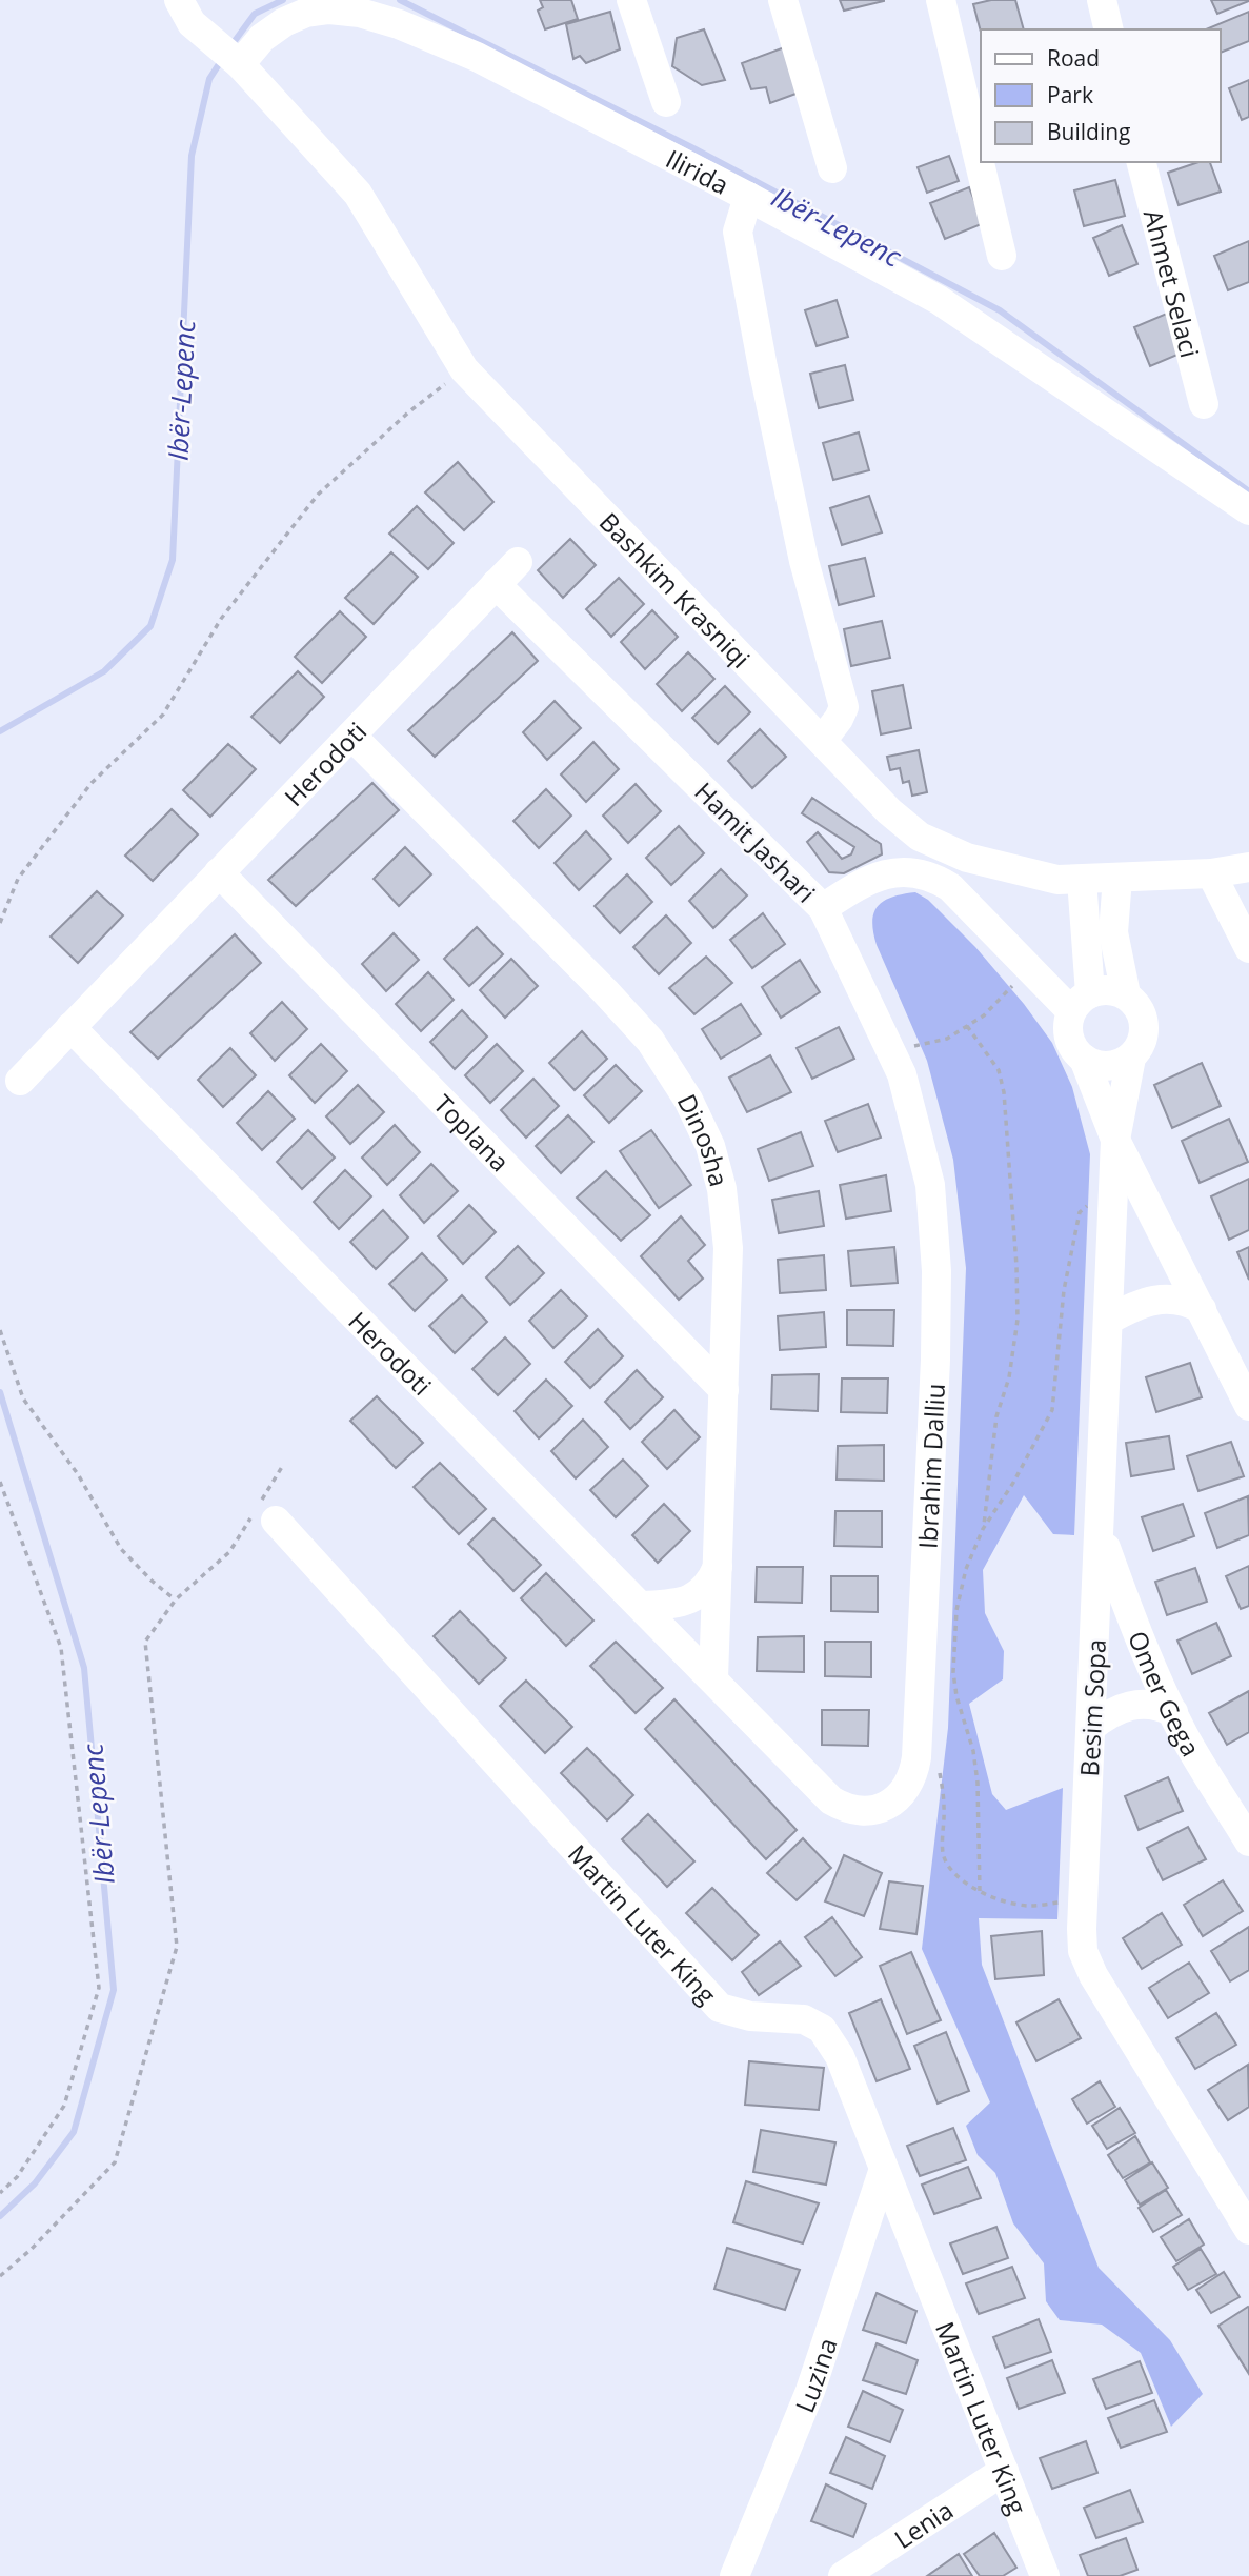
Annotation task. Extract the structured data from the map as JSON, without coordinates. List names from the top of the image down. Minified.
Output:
{"streets":{"street":["Ilirida","Ahmet Selaci","Bashkim Krasniqi","Herodoti","Hamit Jashari","Toplana","Dinosha","Ibrahim Dalliu","Omer Gega","Besim Sopa","Martin Luter King","Luzina","Lenia"]},"crossings":[["Ilirida","Bashkim Krasniqi"],["Bashkim Krasniqi","Besim Sopa"],["Herodoti","Hamit Jashari"],["Herodoti","Toplana"],["Herodoti","Dinosha"],["Herodoti","Ibrahim Dalliu"],["Hamit Jashari","Ibrahim Dalliu"],["Hamit Jashari","Besim Sopa"],["Toplana","Dinosha"],["Dinosha","Ibrahim Dalliu"],["Omer Gega","Besim Sopa"],["Martin Luter King","Luzina"],["Martin Luter King","Lenia"]],"water":["Ibër-Lepenc"],"legend":["Road","Park","Building"]}
